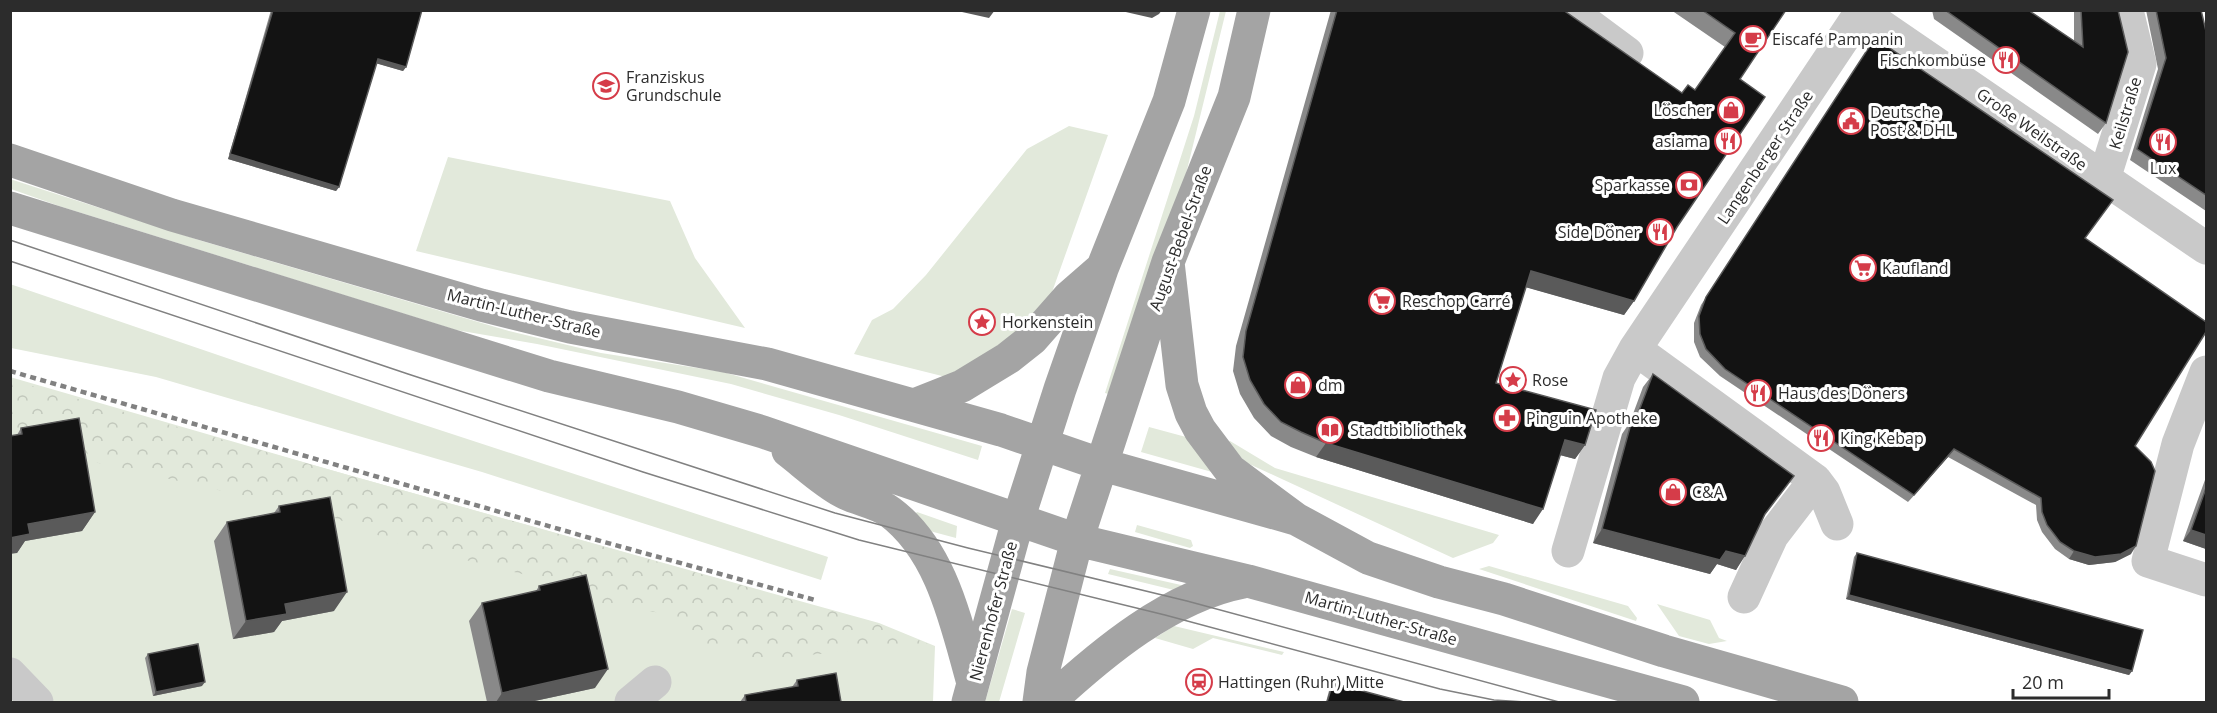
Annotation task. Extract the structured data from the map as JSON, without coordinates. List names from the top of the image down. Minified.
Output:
{"streets":{"main road":["August-Bebel-Straße","Martin-Luther-Straße","Nierenhofer Straße"],"street":["Keilstraße","Große Weilstraße","Langenberger Straße"]},"crossings":[["Keilstraße","Große Weilstraße"],["Große Weilstraße","Langenberger Straße"],["August-Bebel-Straße","Martin-Luther-Straße"],["Martin-Luther-Straße","Nierenhofer Straße"]],"places":{"cafe":["Eiscafé Pampanin"],"restaurant":["Fischkombüse","asiama","Lux","Side Döner","Haus des Döners","King Kebap"],"school or university":["Franziskus Grundschule"],"shop":["Löscher","dm","C&A"],"public building":["Deutsche Post & DHL"],"bank":["Sparkasse"],"supermarket":["Kaufland","Reschop Carré"],"place":["Horkenstein","Rose"],"pharmacy":["Pinguin Apotheke"],"library":["Stadtbibliothek"],"station":["Hattingen (Ruhr) Mitte"]},"scale_bar":"20 m"}
